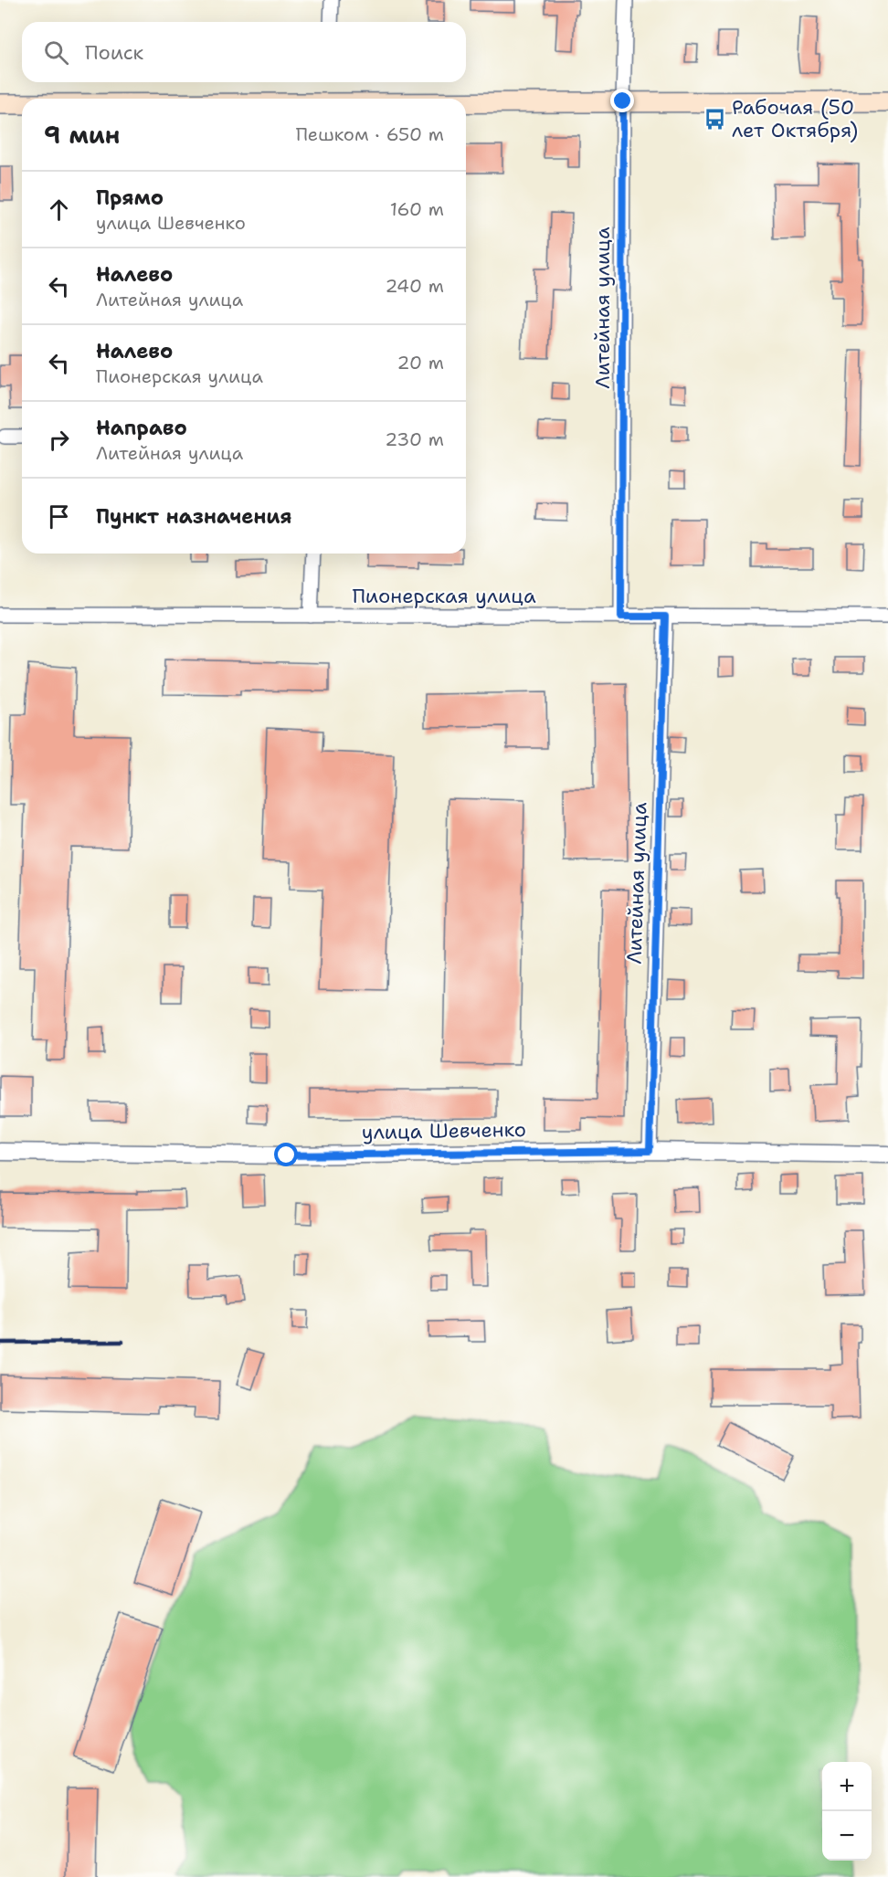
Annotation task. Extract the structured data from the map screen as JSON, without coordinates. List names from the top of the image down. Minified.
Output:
{"streets":{"street":["Литейная улица","Пионерская улица","улица Шевченко"]},"crossings":[["Литейная улица","Пионерская улица"],["Литейная улица","улица Шевченко"]],"places":{"bus stop":["Рабочая (50 лет Октября)"]},"page":{"search":"Поиск","heading":["9 мин","Пешком · 650 m"],"list":[["Прямо","улица Шевченко","160 m"],["Налево","Литейная улица","240 m"],["Налево","Пионерская улица","20 m"],["Направо","Литейная улица","230 m"],"Пункт назначения"],"map_buttons":["+","−"]}}
